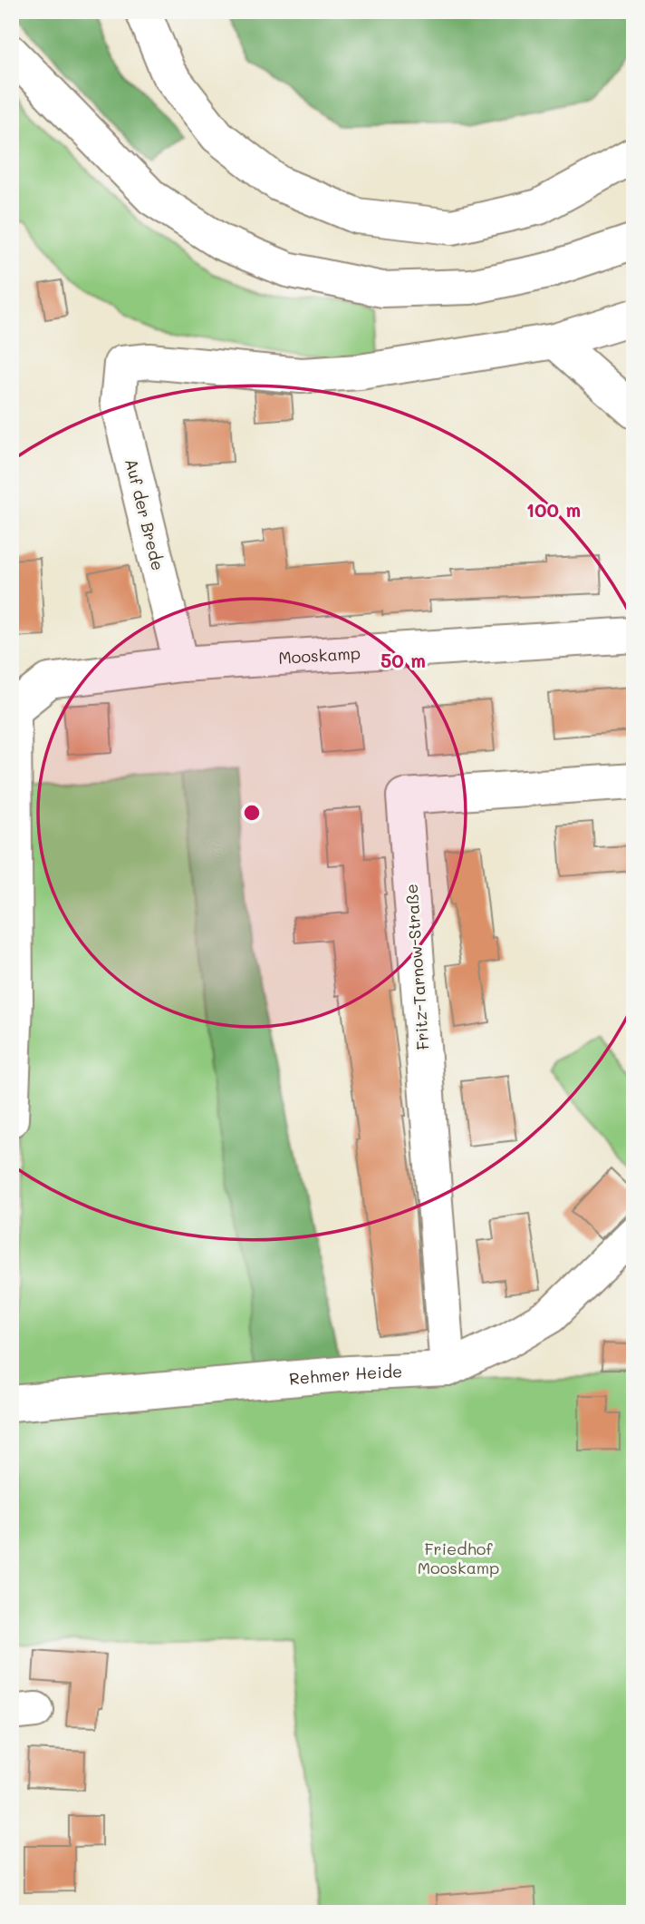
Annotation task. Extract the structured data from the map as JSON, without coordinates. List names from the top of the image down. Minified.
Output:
{"streets":{"main road":["Auf der Brede","Mooskamp","Fritz-Tarnow-Straße","Rehmer Heide"]},"crossings":[["Auf der Brede","Mooskamp"],["Fritz-Tarnow-Straße","Rehmer Heide"]],"parks":["Friedhof Mooskamp"],"rings":["100 m","50 m"]}
